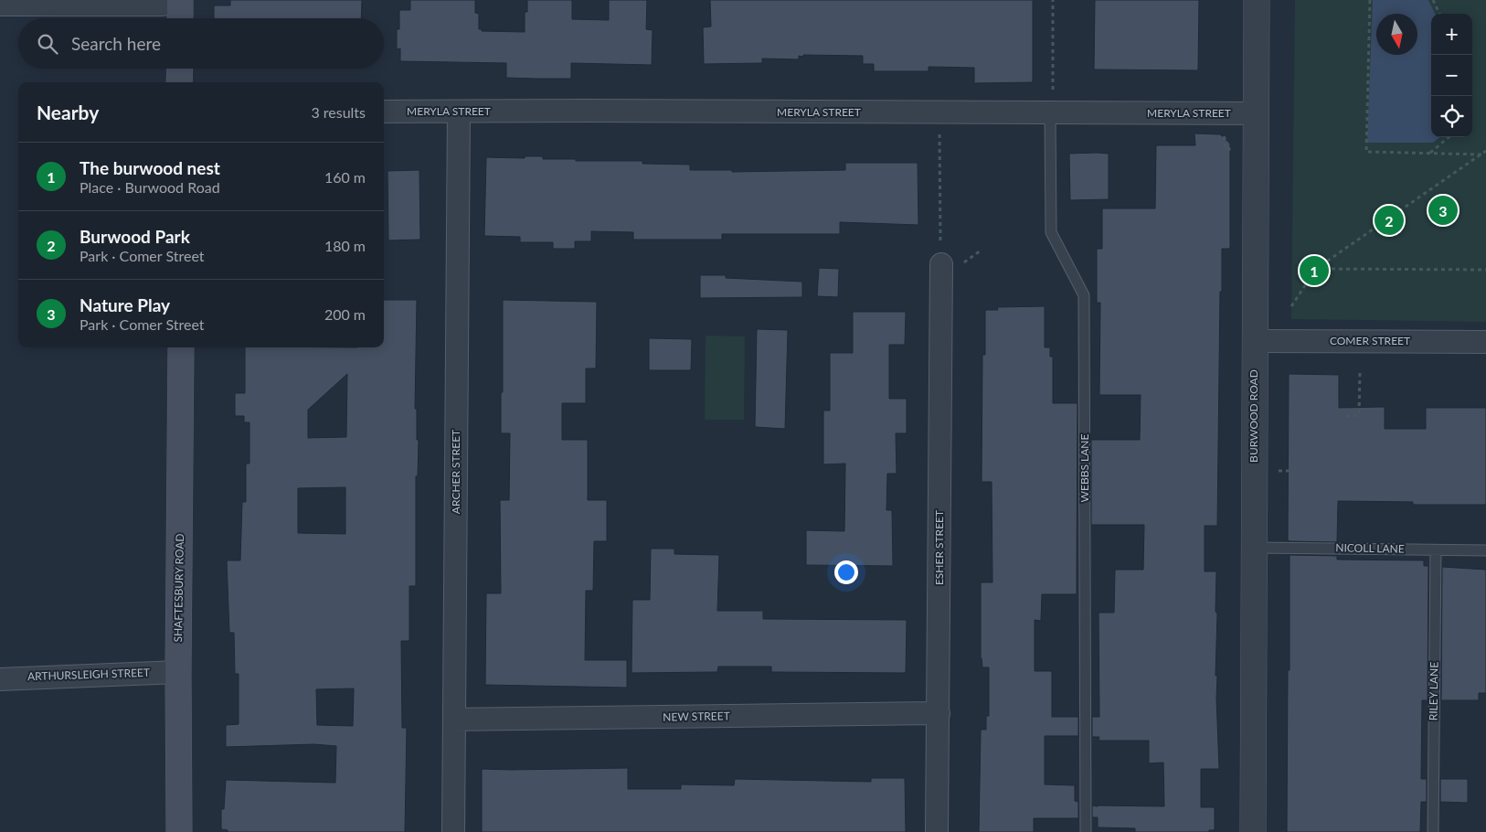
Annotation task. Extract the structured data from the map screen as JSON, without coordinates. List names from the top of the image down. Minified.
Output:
{"streets":{"main road":["SHAFTESBURY ROAD"],"street":["MERYLA STREET","COMER STREET","BURWOOD ROAD","ARCHER STREET","ESHER STREET","ARTHURSLEIGH STREET","NEW STREET"],"lane":["WEBBS LANE","NICOLL LANE","RILEY LANE"]},"crossings":[["MERYLA STREET","BURWOOD ROAD"],["MERYLA STREET","WEBBS LANE"],["MERYLA STREET","ARCHER STREET"],["COMER STREET","BURWOOD ROAD"],["BURWOOD ROAD","NICOLL LANE"],["ARCHER STREET","NEW STREET"],["ESHER STREET","NEW STREET"],["NICOLL LANE","RILEY LANE"],["SHAFTESBURY ROAD","ARTHURSLEIGH STREET"]],"north":"bottom","page":{"map_buttons":["+","−"],"search":"Search here","heading":["Nearby","3 results"],"list":[{"mark":"1","name":"The burwood nest","note":"Place · Burwood Road","value":"160 m"},{"mark":"2","name":"Burwood Park","note":"Park · Comer Street","value":"180 m"},{"mark":"3","name":"Nature Play","note":"Park · Comer Street","value":"200 m"}],"pins":["3","2","1"]}}
